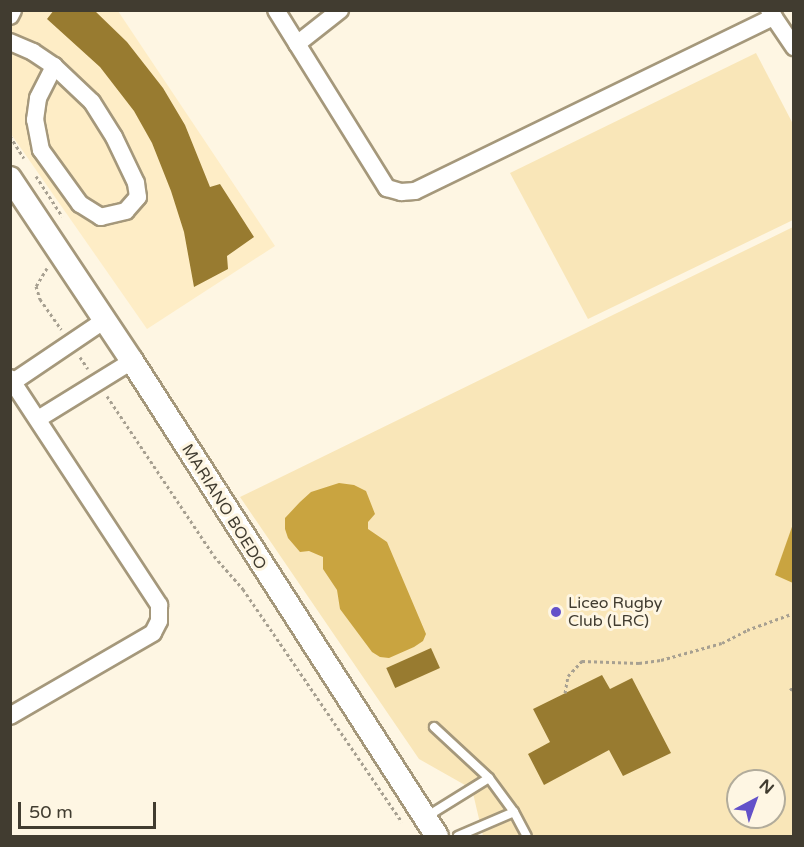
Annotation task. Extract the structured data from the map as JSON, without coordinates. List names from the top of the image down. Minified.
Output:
{"streets":{"street":["MARIANO BOEDO"]},"places":["Liceo Rugby Club (LRC)"],"scale_bar":"50 m","north":"top right"}
